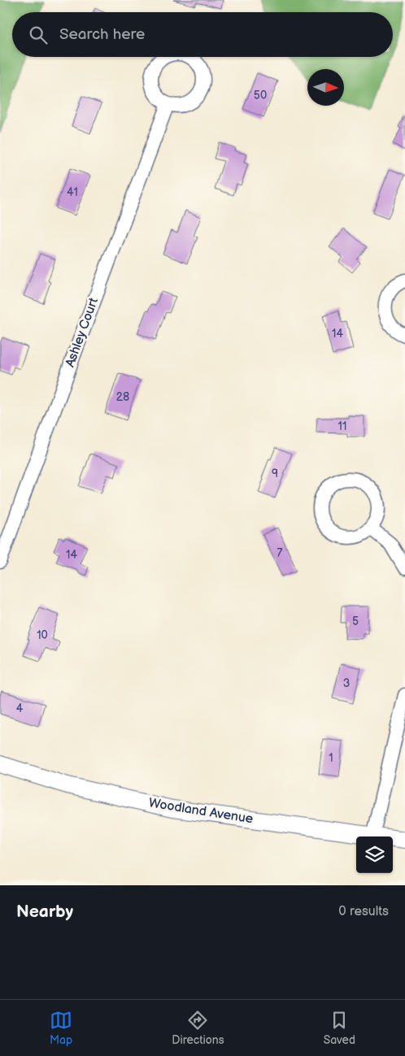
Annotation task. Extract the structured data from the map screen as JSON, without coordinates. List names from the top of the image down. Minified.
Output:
{"streets":{"street":["Ashley Court","Woodland Avenue"]},"house_numbers":["50","41","14","28","11","9","7","14","5","10","3","4","1"],"north":"right","page":{"search":"Search here","heading":["Nearby","0 results"],"nav":["Map","Directions","Saved"]}}
